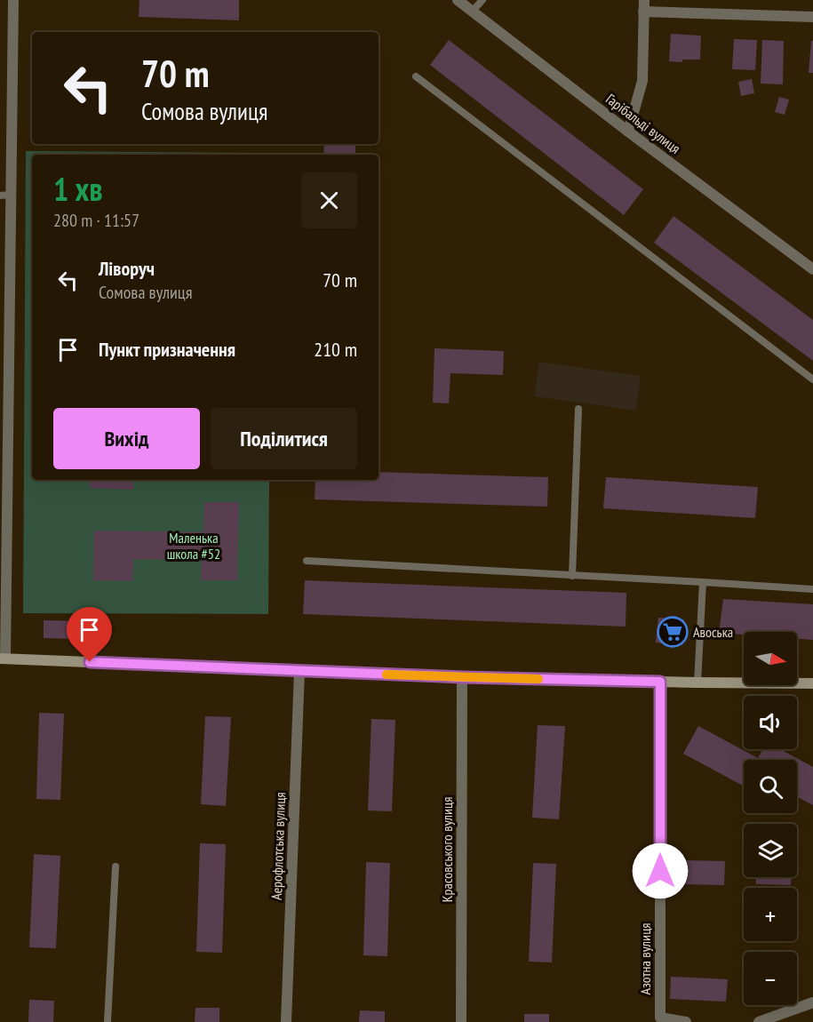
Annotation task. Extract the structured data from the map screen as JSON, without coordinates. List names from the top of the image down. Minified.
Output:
{"streets":{"street":["Гарібальді вулиця","Аерофлотська вулиця","Красовського вулиця","Азотна вулиця"]},"parks":["Маленька школа #52"],"places":{"supermarket":["Авоська"]},"north":"right","page":{"turn":["70 m","Сомова вулиця"],"heading":["1 хв","280 m · 11:57"],"list":[{"name":"Ліворуч","note":"Сомова вулиця","value":"70 m"},{"name":"Пункт призначення","value":"210 m"}],"buttons":["Вихід","Поділитися"],"map_buttons":["+","−"]}}
